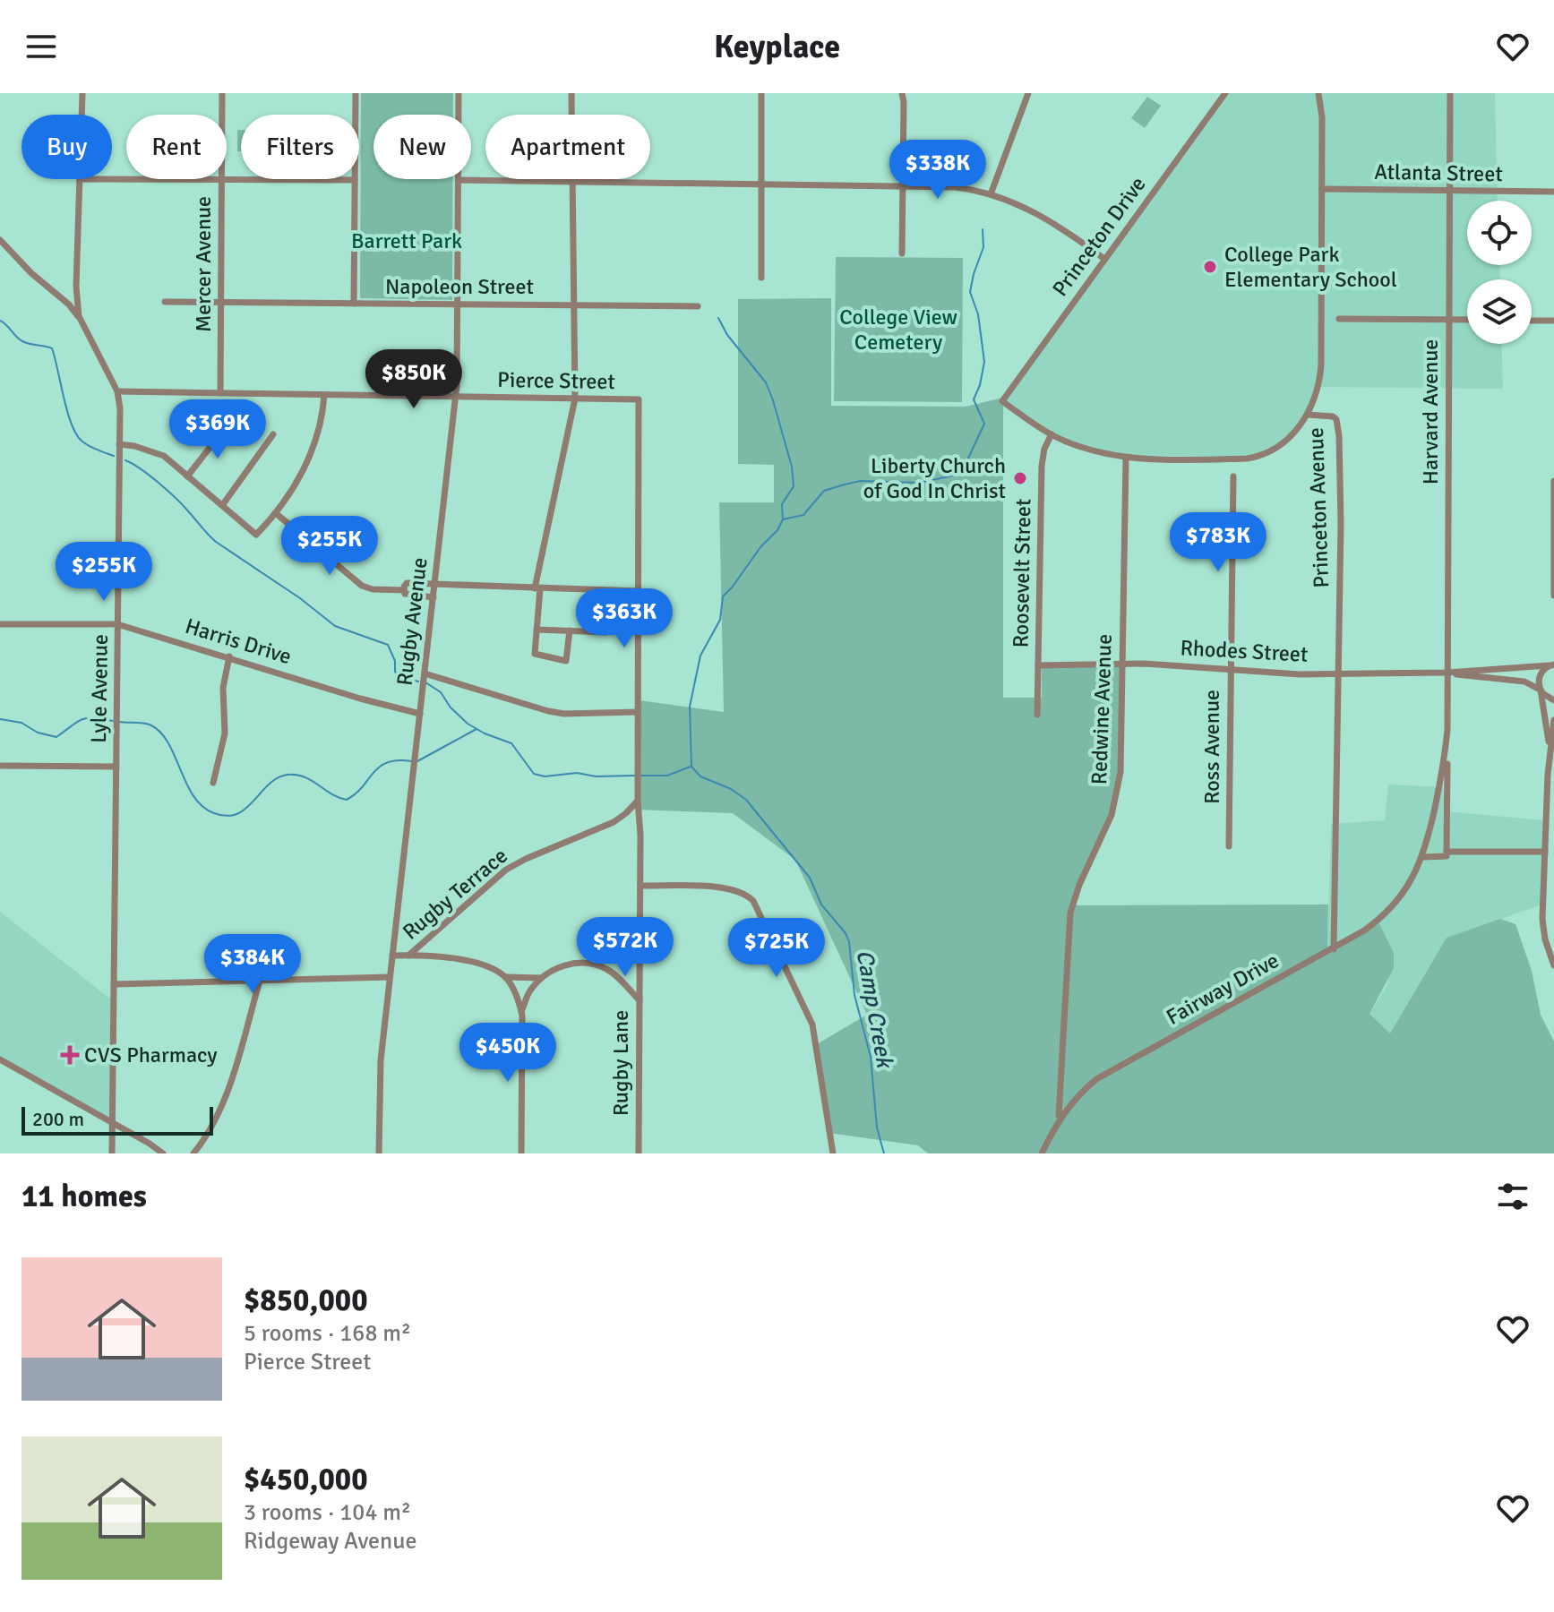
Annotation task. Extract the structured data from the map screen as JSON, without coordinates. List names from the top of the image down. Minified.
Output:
{"streets":{"street":["Atlanta Street","Princeton Drive","Mercer Avenue","Napoleon Street","Pierce Street","Harvard Avenue","Princeton Avenue","Roosevelt Street","Rugby Avenue","Harris Drive","Rhodes Street","Lyle Avenue","Redwine Avenue","Ross Avenue","Rugby Terrace","Fairway Drive","Rugby Lane"]},"crossings":[["Atlanta Street","Harvard Avenue"],["Atlanta Street","Princeton Avenue"],["Princeton Drive","Roosevelt Street"],["Mercer Avenue","Napoleon Street"],["Mercer Avenue","Pierce Street"],["Napoleon Street","Rugby Avenue"],["Pierce Street","Rugby Avenue"],["Pierce Street","Lyle Avenue"],["Pierce Street","Rugby Lane"],["Harvard Avenue","Rhodes Street"],["Harvard Avenue","Fairway Drive"],["Princeton Avenue","Rhodes Street"],["Princeton Avenue","Fairway Drive"],["Roosevelt Street","Rhodes Street"],["Rugby Avenue","Harris Drive"],["Harris Drive","Lyle Avenue"],["Rhodes Street","Redwine Avenue"],["Rhodes Street","Ross Avenue"],["Redwine Avenue","Fairway Drive"],["Rugby Terrace","Rugby Lane"]],"water":["Camp Creek"],"parks":["Barrett Park","College View Cemetery"],"places":{"other":["College Park Elementary School","Liberty Church of God In Christ"],"health":["CVS Pharmacy"]},"scale_bar":"200 m","page":{"header":"Keyplace","chip":["Buy","Rent","Filters","New","Apartment"],"price":["$338K","$850K","$369K","$783K","$255K","$255K","$363K","$572K","$725K","$384K","$450K"],"scale":"200 m","heading":"11 homes","list":[{"name":"$850,000","note":"5 rooms · 168 m² · Pierce Street"},{"name":"$450,000","note":"3 rooms · 104 m² · Ridgeway Avenue"}]}}
